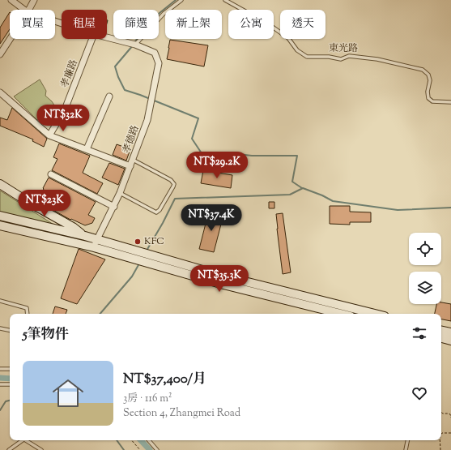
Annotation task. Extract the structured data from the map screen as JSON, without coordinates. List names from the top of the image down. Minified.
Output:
{"streets":{"street":["孝廉路","孝德路"],"lane":["東光路"]},"places":["KFC"],"page":{"chip":["買屋","租屋","篩選","新上架","公寓","透天"],"price":["NT$32K","NT$29.2K","NT$23K","NT$37.4K","NT$35.3K"],"heading":"5筆物件","list":[{"name":"NT$37,400/月","note":"3房 · 116 m² · Section 4, Zhangmei Road"}]}}
